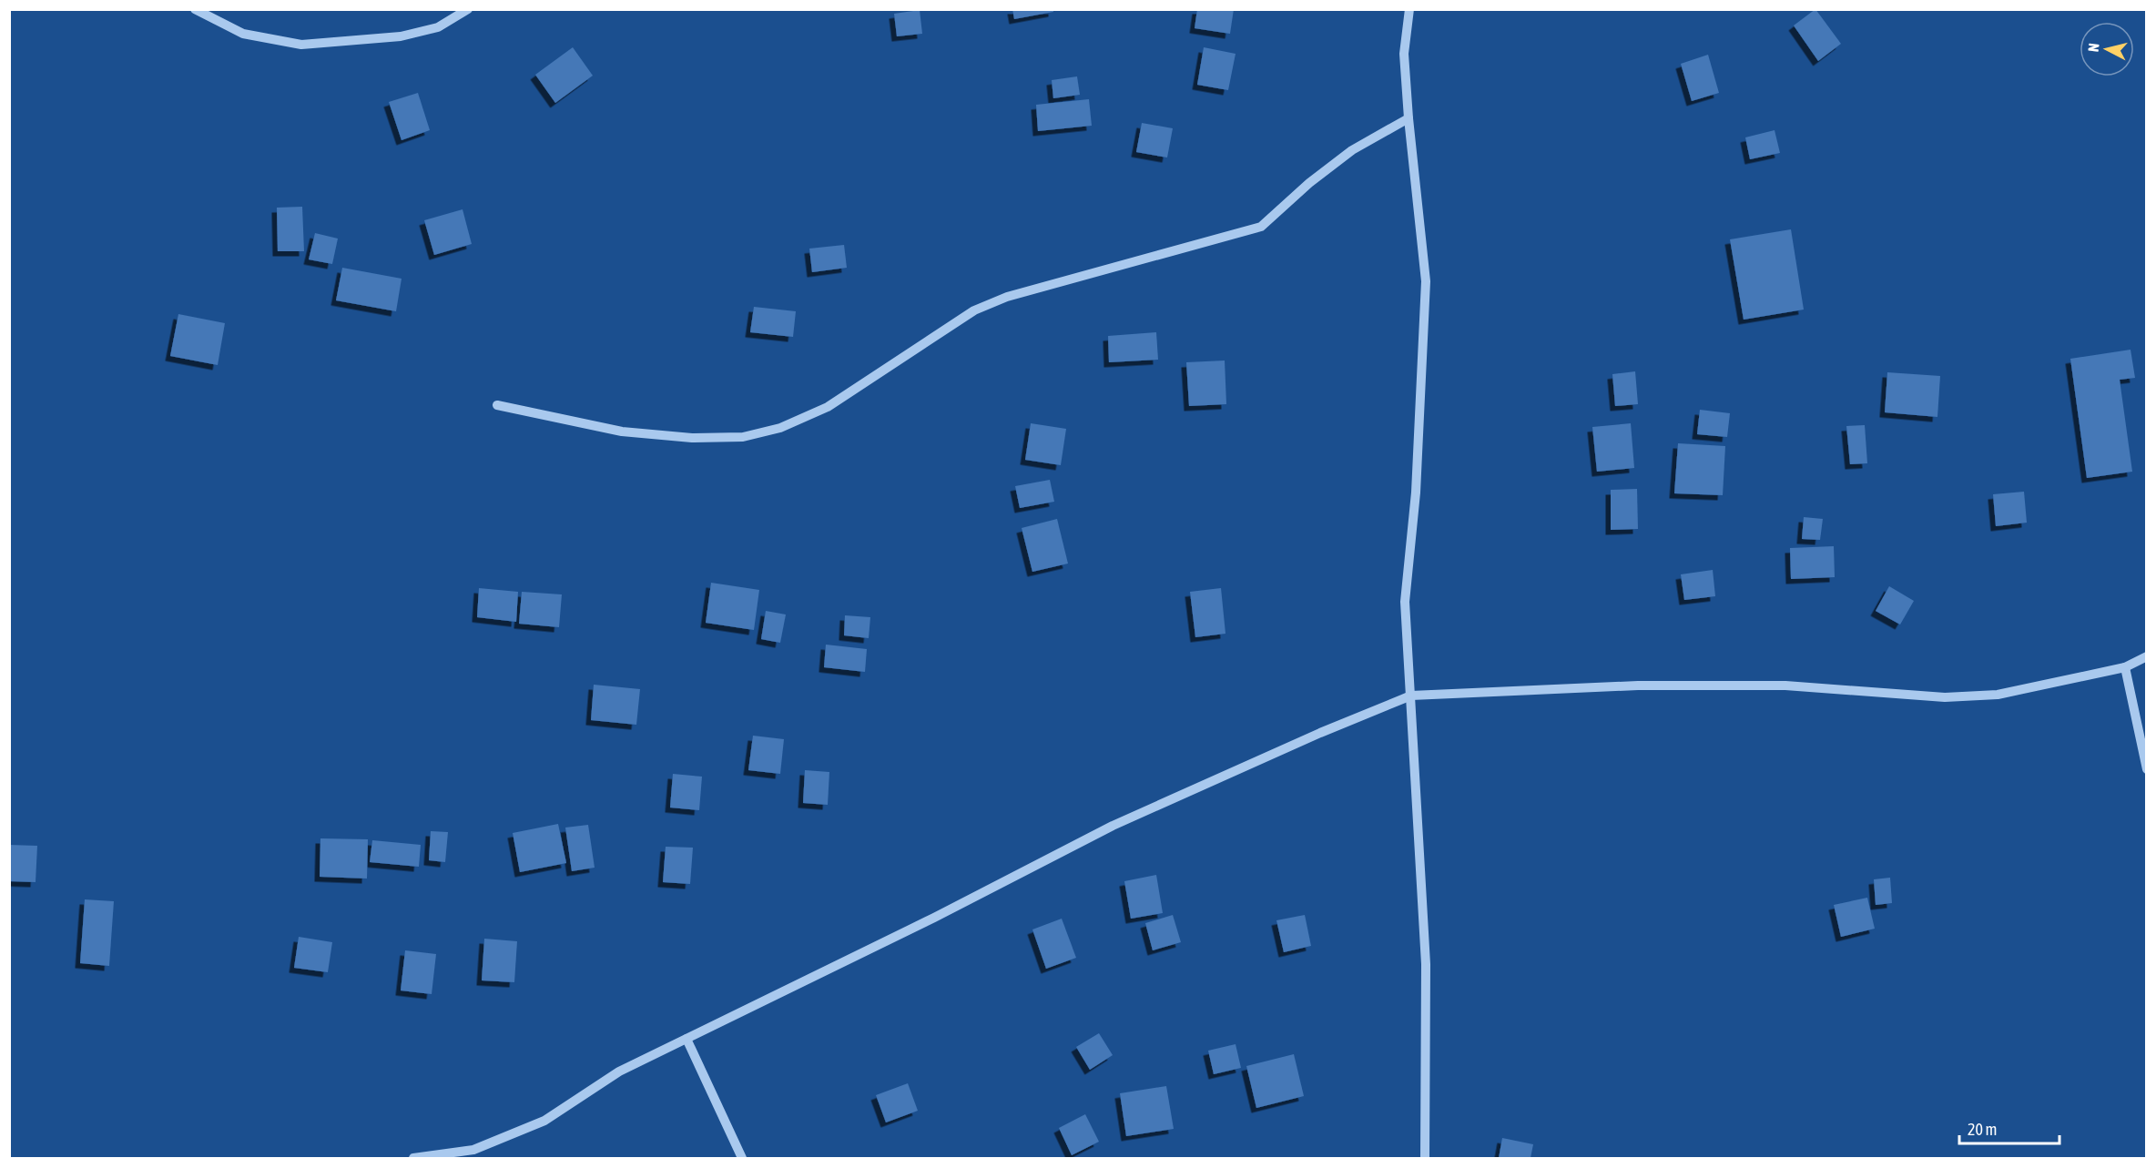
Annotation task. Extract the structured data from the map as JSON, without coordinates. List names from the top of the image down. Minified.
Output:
{"scale_bar":"20 m","north":"left"}
